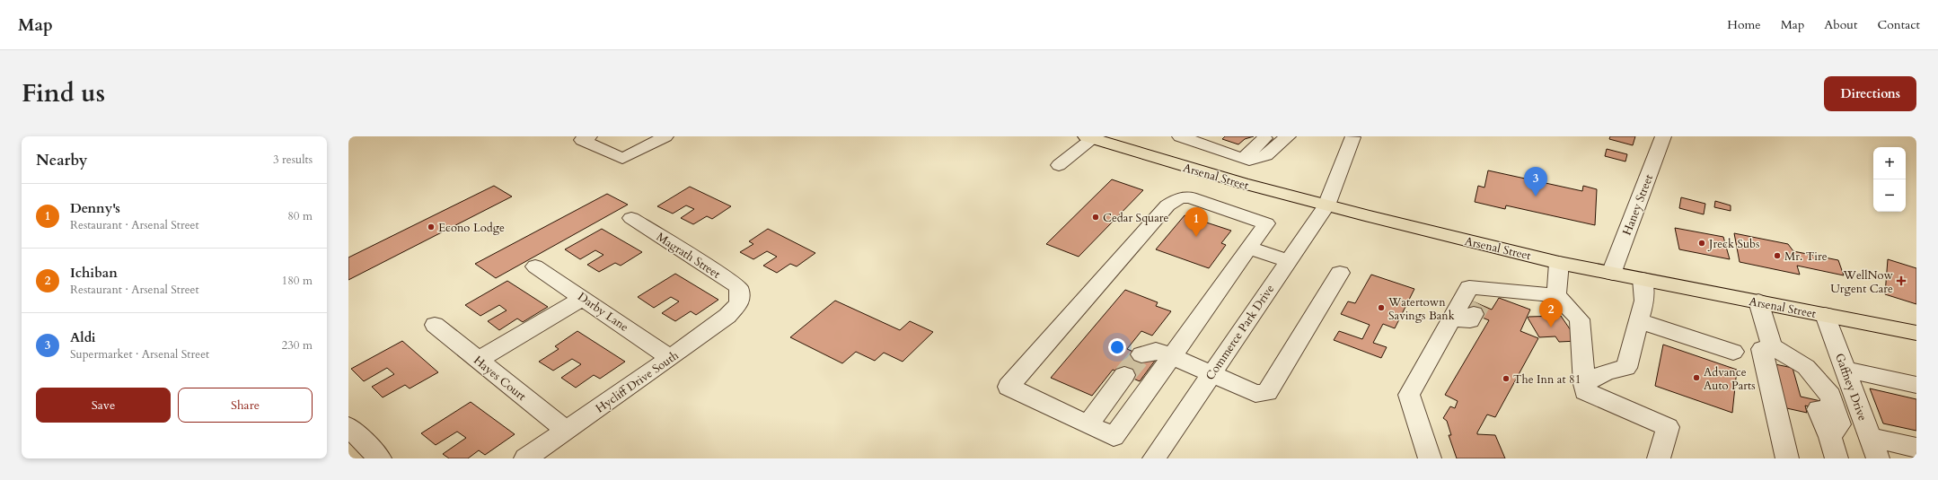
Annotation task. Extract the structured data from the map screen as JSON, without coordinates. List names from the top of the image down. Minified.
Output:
{"streets":{"highway":["Arsenal Street"],"street":["Haney Street","Magrath Street","Darby Lane","Commerce Park Drive","Hayes Court","Hycliff Drive South","Gaffney Drive"]},"crossings":[["Arsenal Street","Haney Street"],["Arsenal Street","Commerce Park Drive"],["Arsenal Street","Gaffney Drive"],["Magrath Street","Hycliff Drive South"],["Darby Lane","Hycliff Drive South"],["Hayes Court","Hycliff Drive South"]],"places":{"other":["Cedar Square","Econo Lodge","Jreck Subs","Mr. Tire","Watertown Savings Bank","Advance Auto Parts","The Inn at 81"],"health":["WellNow Urgent Care"]},"page":{"header":"Map","nav":["Home","Map","About","Contact"],"title":"Find us","buttons":["Directions",["Save","Share"]],"heading":["Nearby","3 results"],"map_buttons":["+","−"],"pins":["3","1","2"],"list":[{"mark":"1","name":"Denny's","note":"Restaurant · Arsenal Street","value":"80 m"},{"mark":"2","name":"Ichiban","note":"Restaurant · Arsenal Street","value":"180 m"},{"mark":"3","name":"Aldi","note":"Supermarket · Arsenal Street","value":"230 m"}]}}
